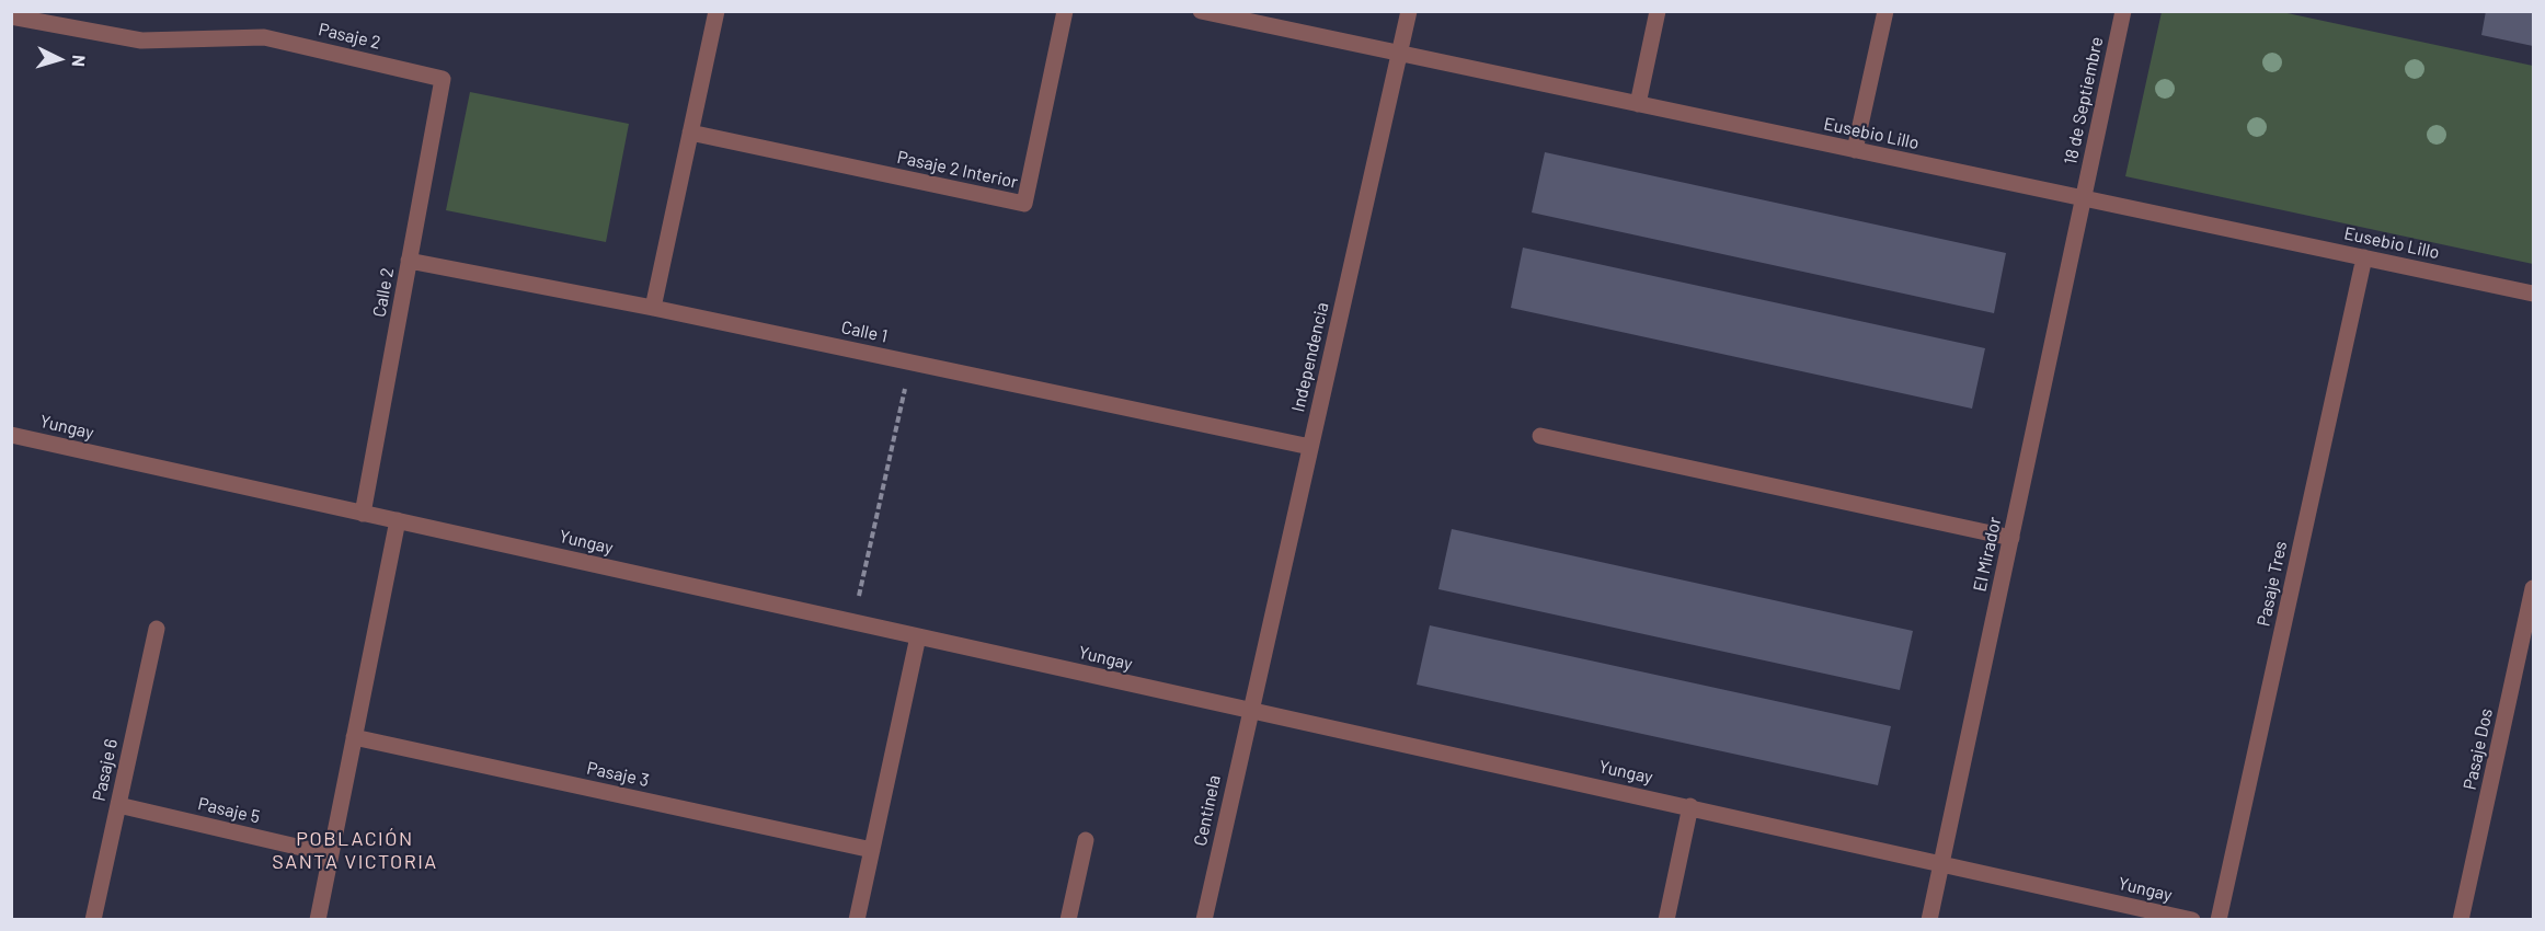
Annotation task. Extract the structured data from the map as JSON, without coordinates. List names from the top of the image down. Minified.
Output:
{"streets":{"street":["Pasaje 2","18 de Septiembre","Eusebio Lillo","Pasaje 2 Interior","Calle 2","Calle 1","Independencia","Yungay","El Mirador","Pasaje Tres","Pasaje Dos","Pasaje 6","Pasaje 3","Pasaje 5","Centinela"]},"crossings":[["Pasaje 2","Calle 2"],["18 de Septiembre","Eusebio Lillo"],["18 de Septiembre","El Mirador"],["Eusebio Lillo","Independencia"],["Eusebio Lillo","El Mirador"],["Eusebio Lillo","Pasaje Tres"],["Calle 2","Calle 1"],["Calle 2","Yungay"],["Calle 1","Independencia"],["Independencia","Yungay"],["Independencia","Centinela"],["Yungay","El Mirador"],["Yungay","Centinela"],["Pasaje 6","Pasaje 5"]],"districts":["POBLACIÓN SANTA VICTORIA"],"north":"right"}
